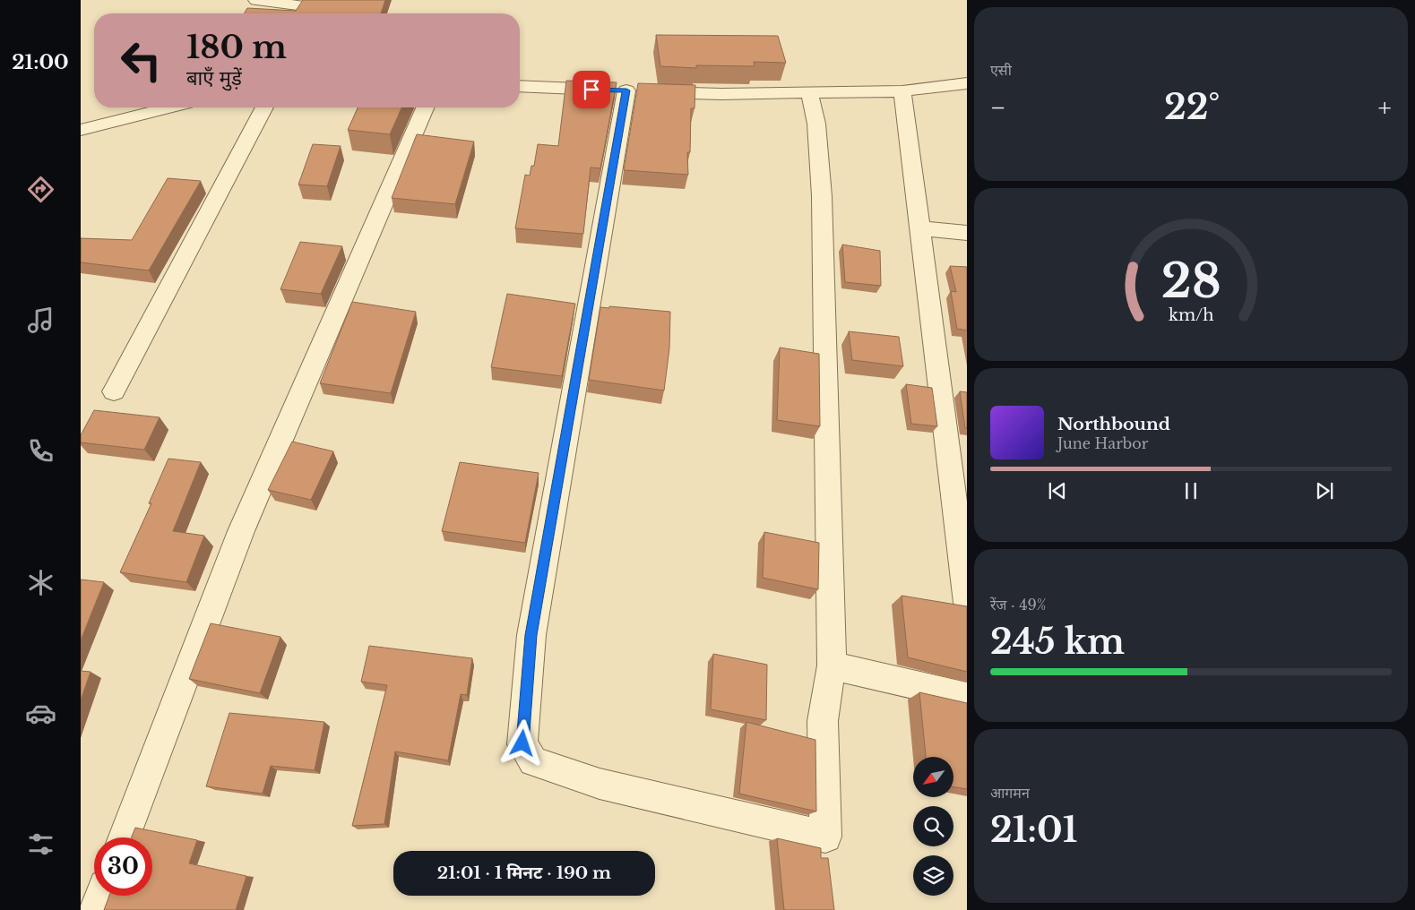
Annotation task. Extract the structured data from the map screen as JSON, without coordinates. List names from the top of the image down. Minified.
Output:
{"north":"bottom left","page":{"tabs":"21:00","tile":["एसी",["रेंज · 49%","245 km"],["आगमन","21:01"]],"turn":["180 m","बाएँ मुड़ें"],"heat":["−","22°","+"],"song":["Northbound","June Harbor"],"limit":"30","trip":"21:01 · 1 मिनट · 190 m","gauge":["28","km/h"]}}
